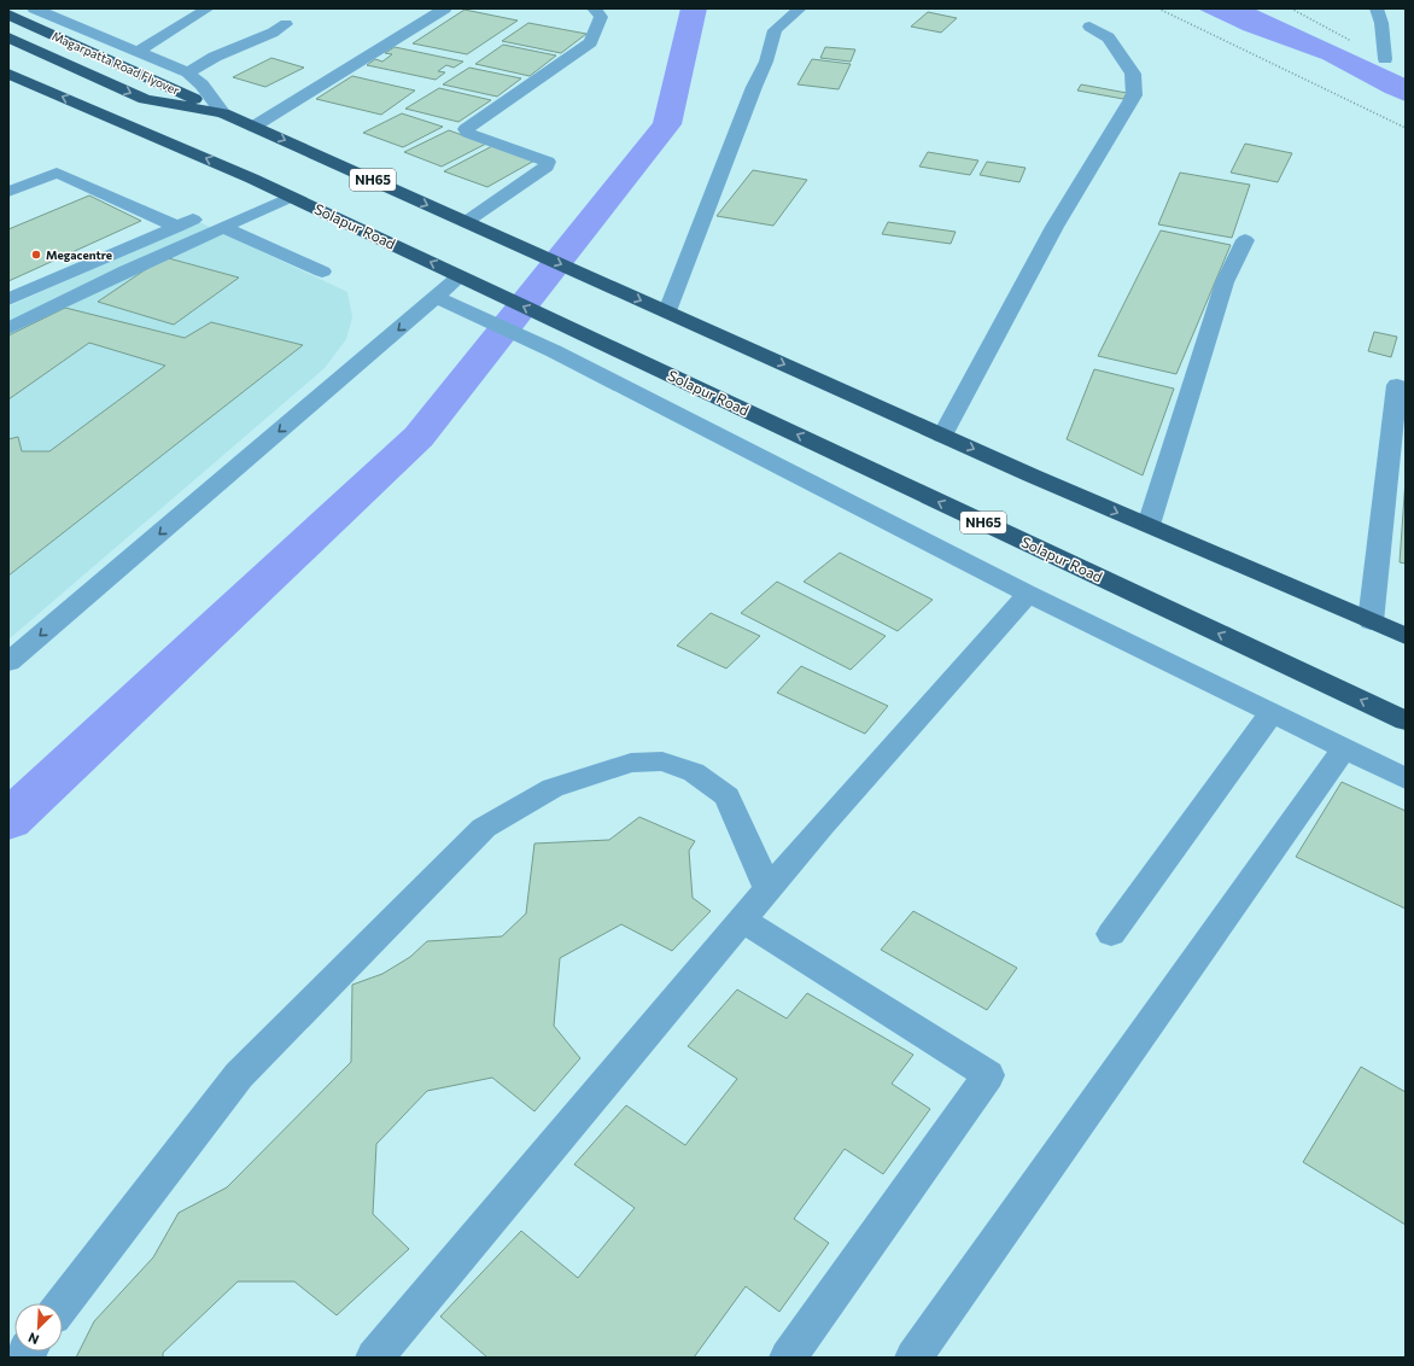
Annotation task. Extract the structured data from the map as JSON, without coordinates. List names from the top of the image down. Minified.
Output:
{"streets":{"highway":["Magarpatta Road Flyover","NH65","Solapur Road"]},"crossings":[["Magarpatta Road Flyover","NH65"]],"places":["Megacentre"],"north":"bottom left"}
